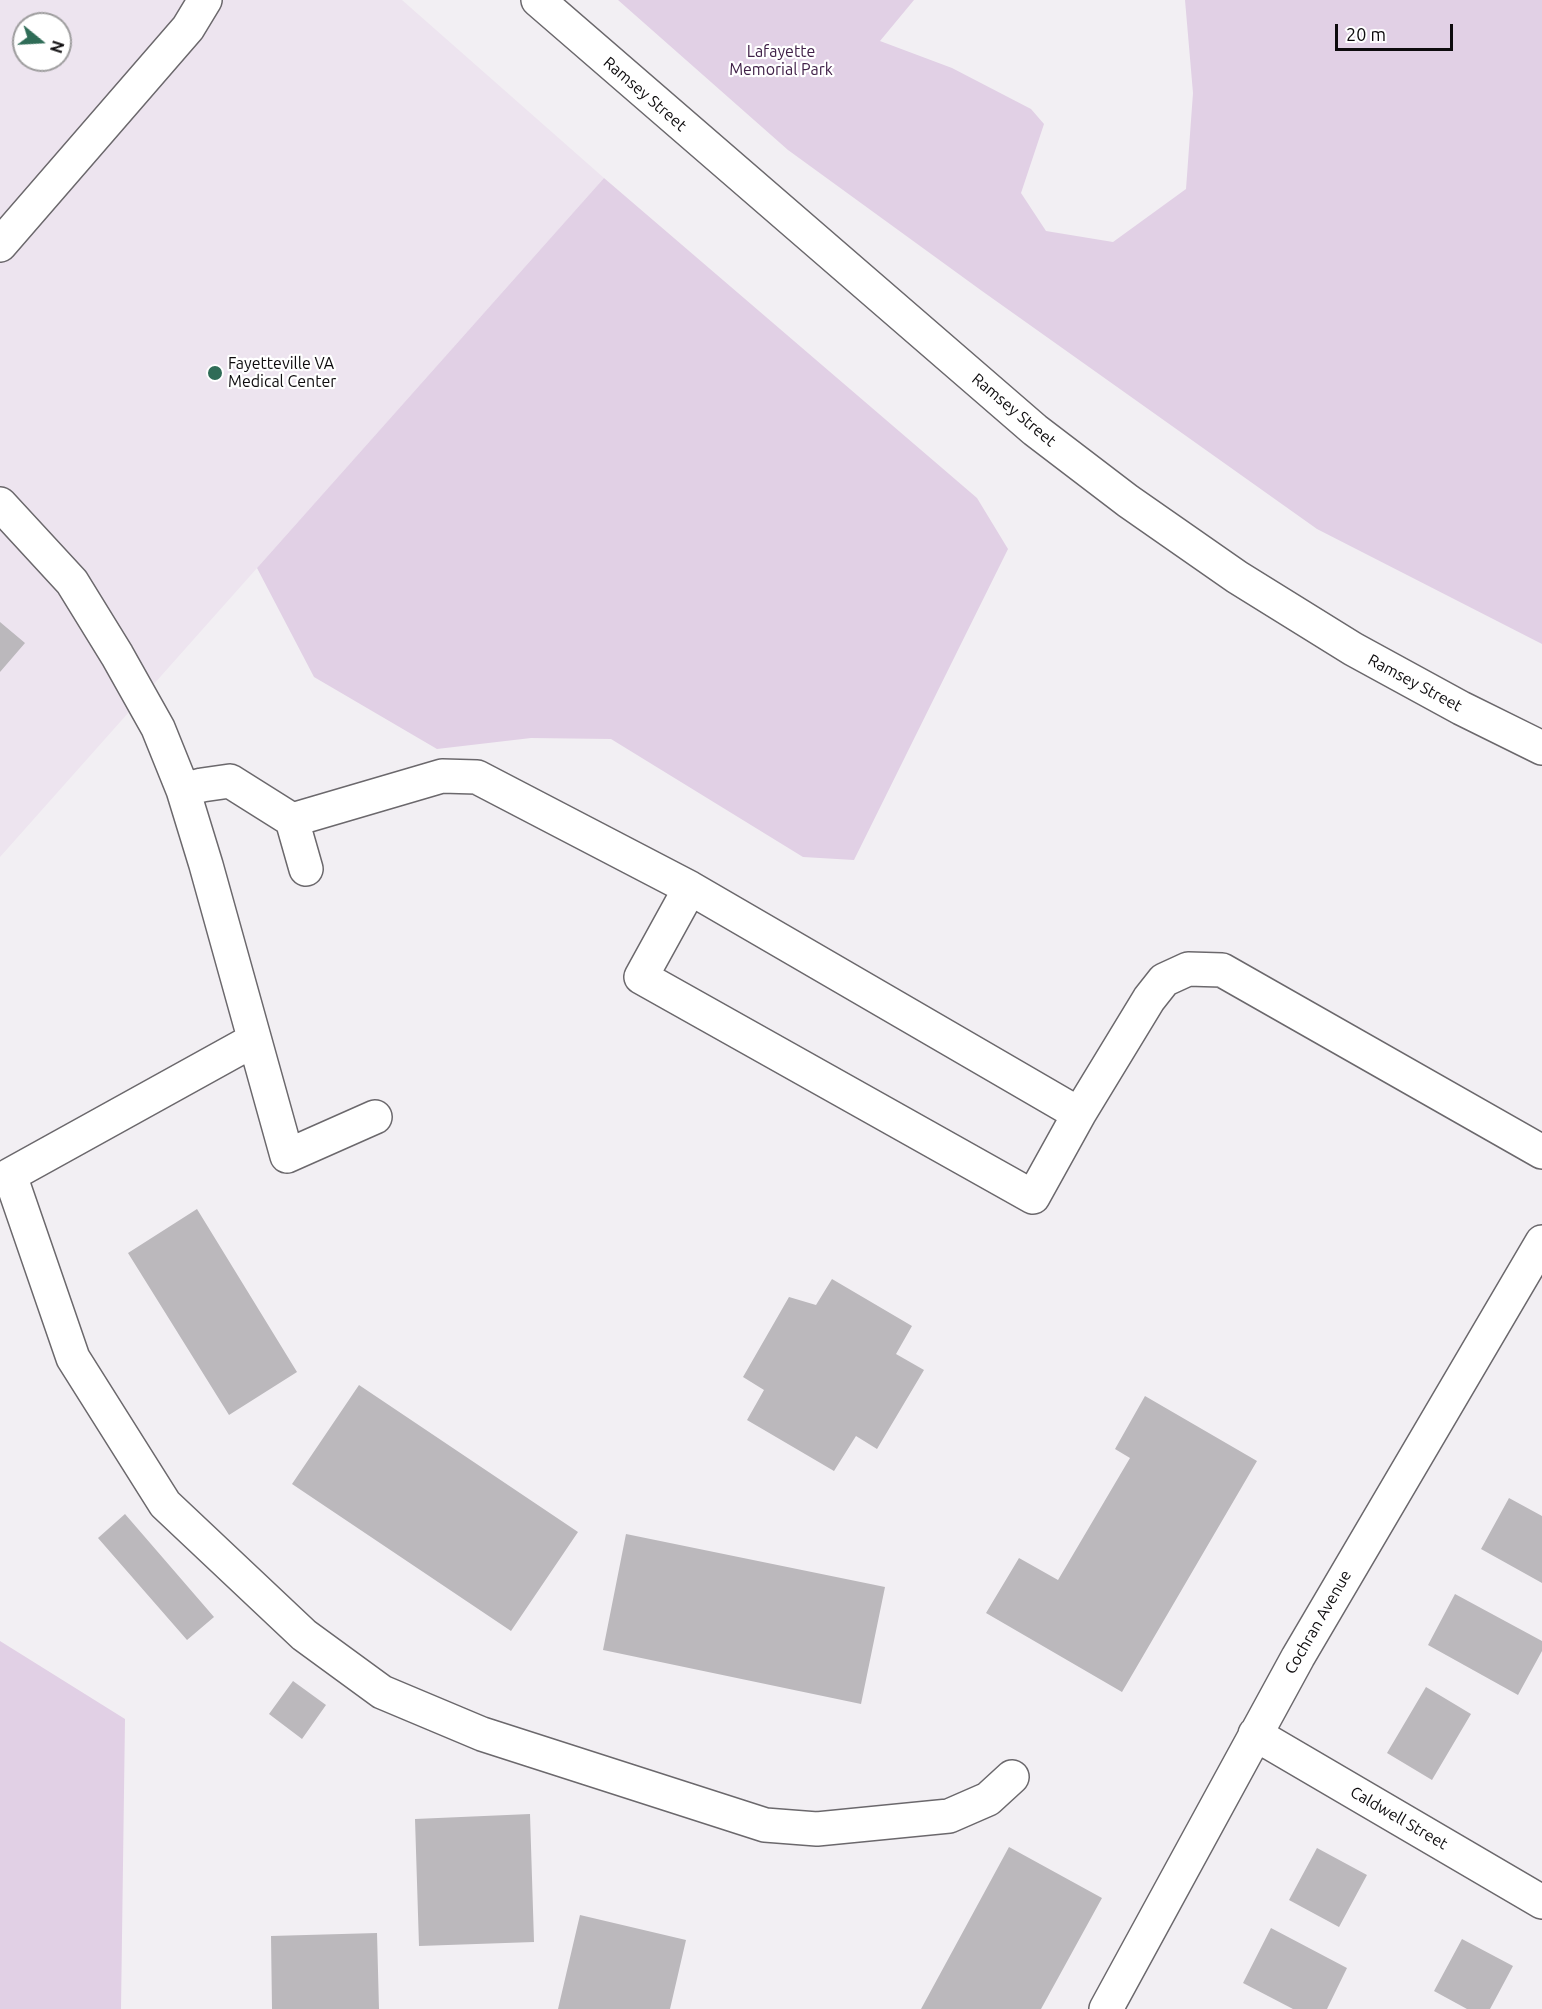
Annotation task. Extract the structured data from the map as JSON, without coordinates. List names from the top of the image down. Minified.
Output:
{"streets":{"main road":["Ramsey Street","Cochran Avenue","Caldwell Street"]},"crossings":[["Cochran Avenue","Caldwell Street"]],"parks":["Lafayette Memorial Park"],"places":["Fayetteville VA Medical Center"],"scale_bar":"20 m","north":"right"}
